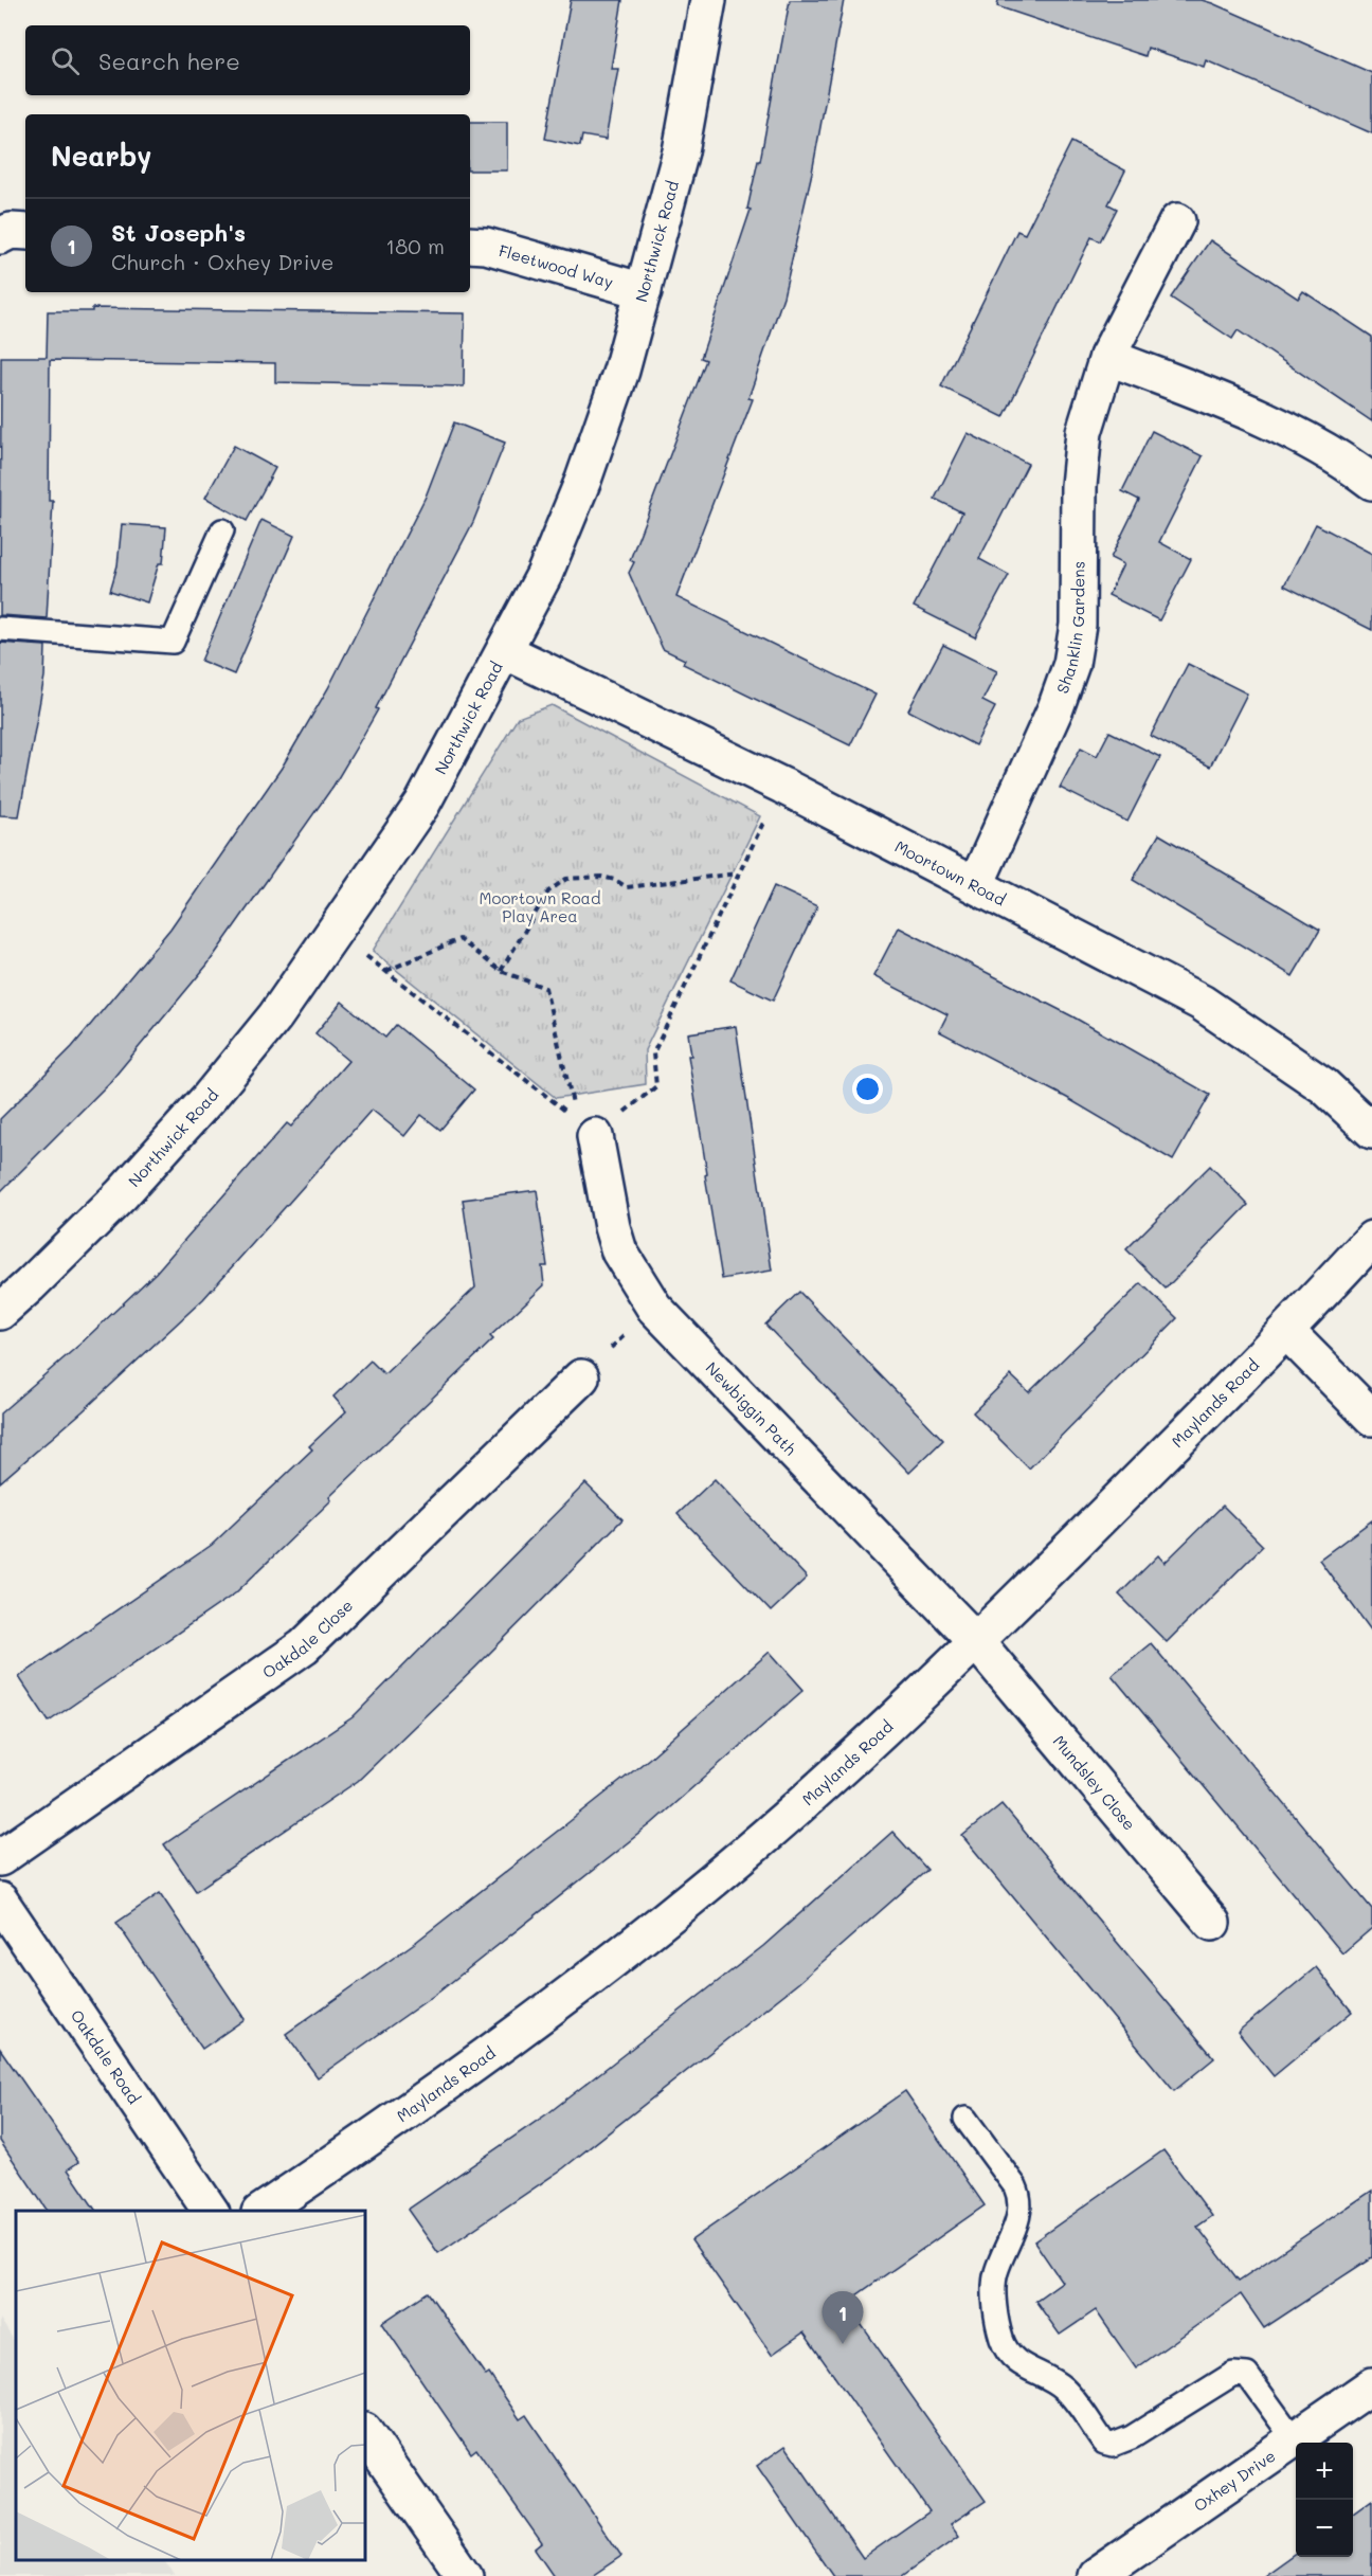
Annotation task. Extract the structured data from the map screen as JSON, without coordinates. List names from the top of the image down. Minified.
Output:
{"streets":{"street":["Northwick Road","Fleetwood Way","Shanklin Gardens","Moortown Road","Maylands Road","Newbiggin Path","Oakdale Close","Mundsley Close","Oakdale Road","Oxhey Drive"]},"crossings":[["Northwick Road","Fleetwood Way"],["Northwick Road","Moortown Road"],["Shanklin Gardens","Moortown Road"],["Maylands Road","Newbiggin Path"],["Maylands Road","Mundsley Close"],["Newbiggin Path","Mundsley Close"]],"parks":["Moortown Road Play Area"],"page":{"search":"Search here","heading":"Nearby","list":[{"mark":"1","name":"St Joseph's","note":"Church · Oxhey Drive","value":"180 m"}],"pins":"1","map_buttons":["+","−"]}}
